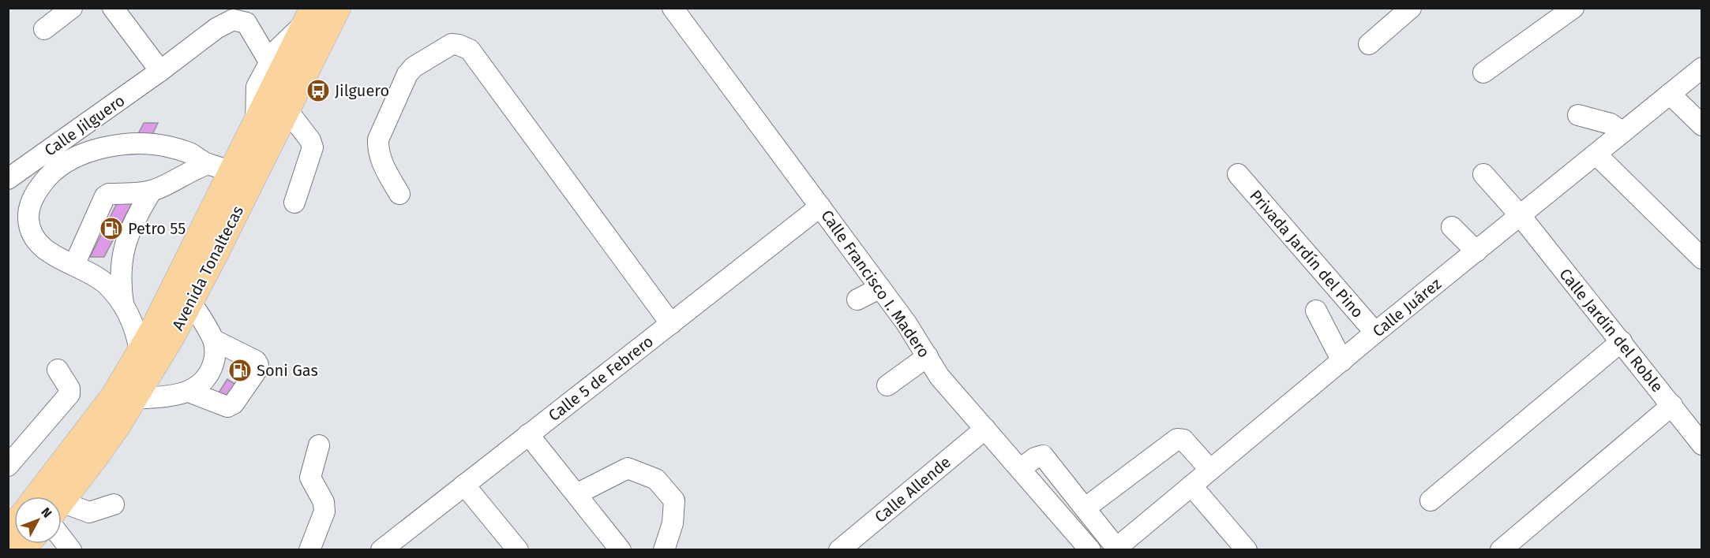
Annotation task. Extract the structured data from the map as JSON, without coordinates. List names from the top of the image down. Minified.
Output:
{"streets":{"main road":["Avenida Tonaltecas"],"street":["Calle Jilguero","Privada Jardín del Pino","Calle Francisco I. Madero","Calle Juárez","Calle Jardín del Roble","Calle 5 de Febrero","Calle Allende"]},"crossings":[["Privada Jardín del Pino","Calle Juárez"],["Calle Francisco I. Madero","Calle 5 de Febrero"],["Calle Francisco I. Madero","Calle Allende"],["Calle Juárez","Calle Jardín del Roble"]],"places":{"bus stop":["Jilguero"],"fuel station":["Petro 55","Soni Gas"]},"north":"top right"}
